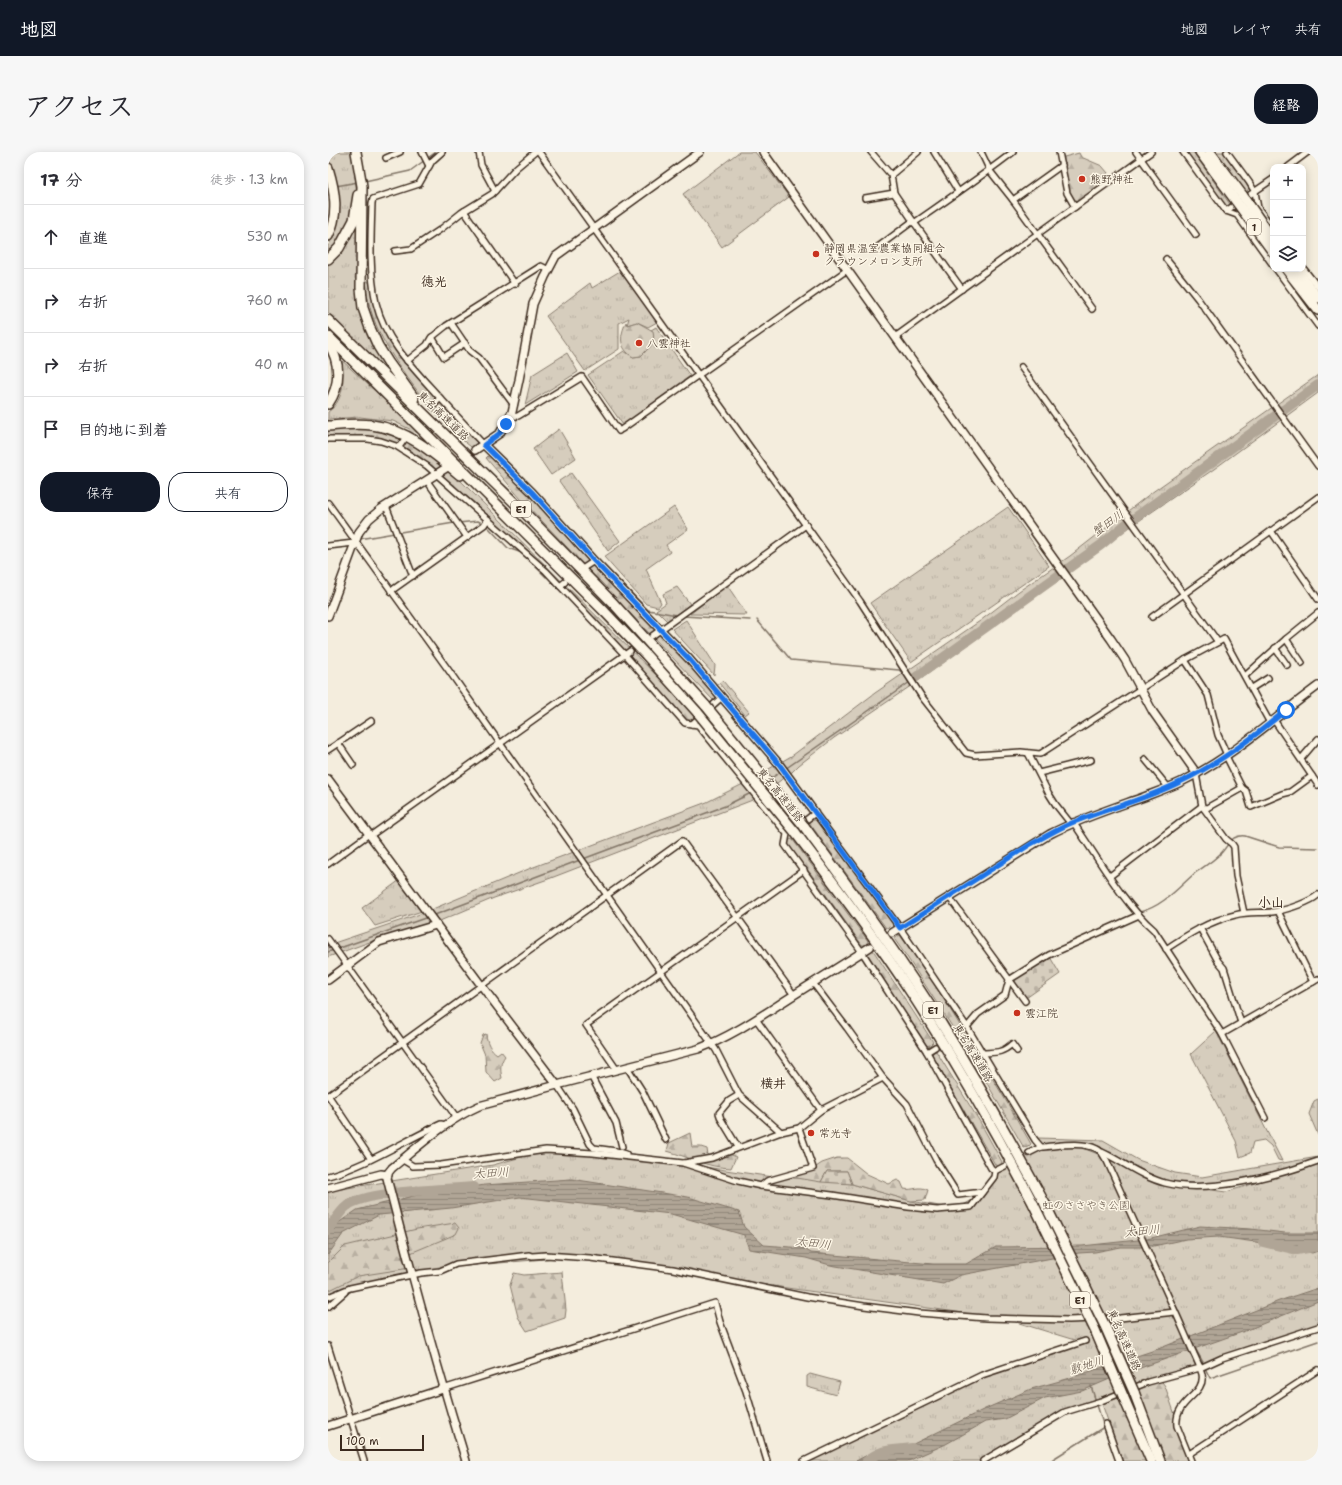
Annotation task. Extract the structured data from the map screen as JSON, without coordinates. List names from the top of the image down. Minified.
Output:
{"streets":{"highway":["1","東名高速道路","E1"]},"districts":["徳光","小山","横井"],"water":["蟹田川","太田川","敷地川"],"parks":["虹のささやき公園"],"places":["熊野神社","静岡県温室農業協同組合 クラウンメロン支所","八雲神社","雲江院","常光寺"],"scale_bar":"100 m","page":{"header":"地図","nav":["地図","レイヤ","共有"],"title":"アクセス","buttons":["経路",["保存","共有"]],"heading":["17 分","徒歩 · 1.3 km"],"map_buttons":["+","−"],"list":[["直進","530 m"],["右折","760 m"],["右折","40 m"],"目的地に到着"],"scale":"100 m"}}
